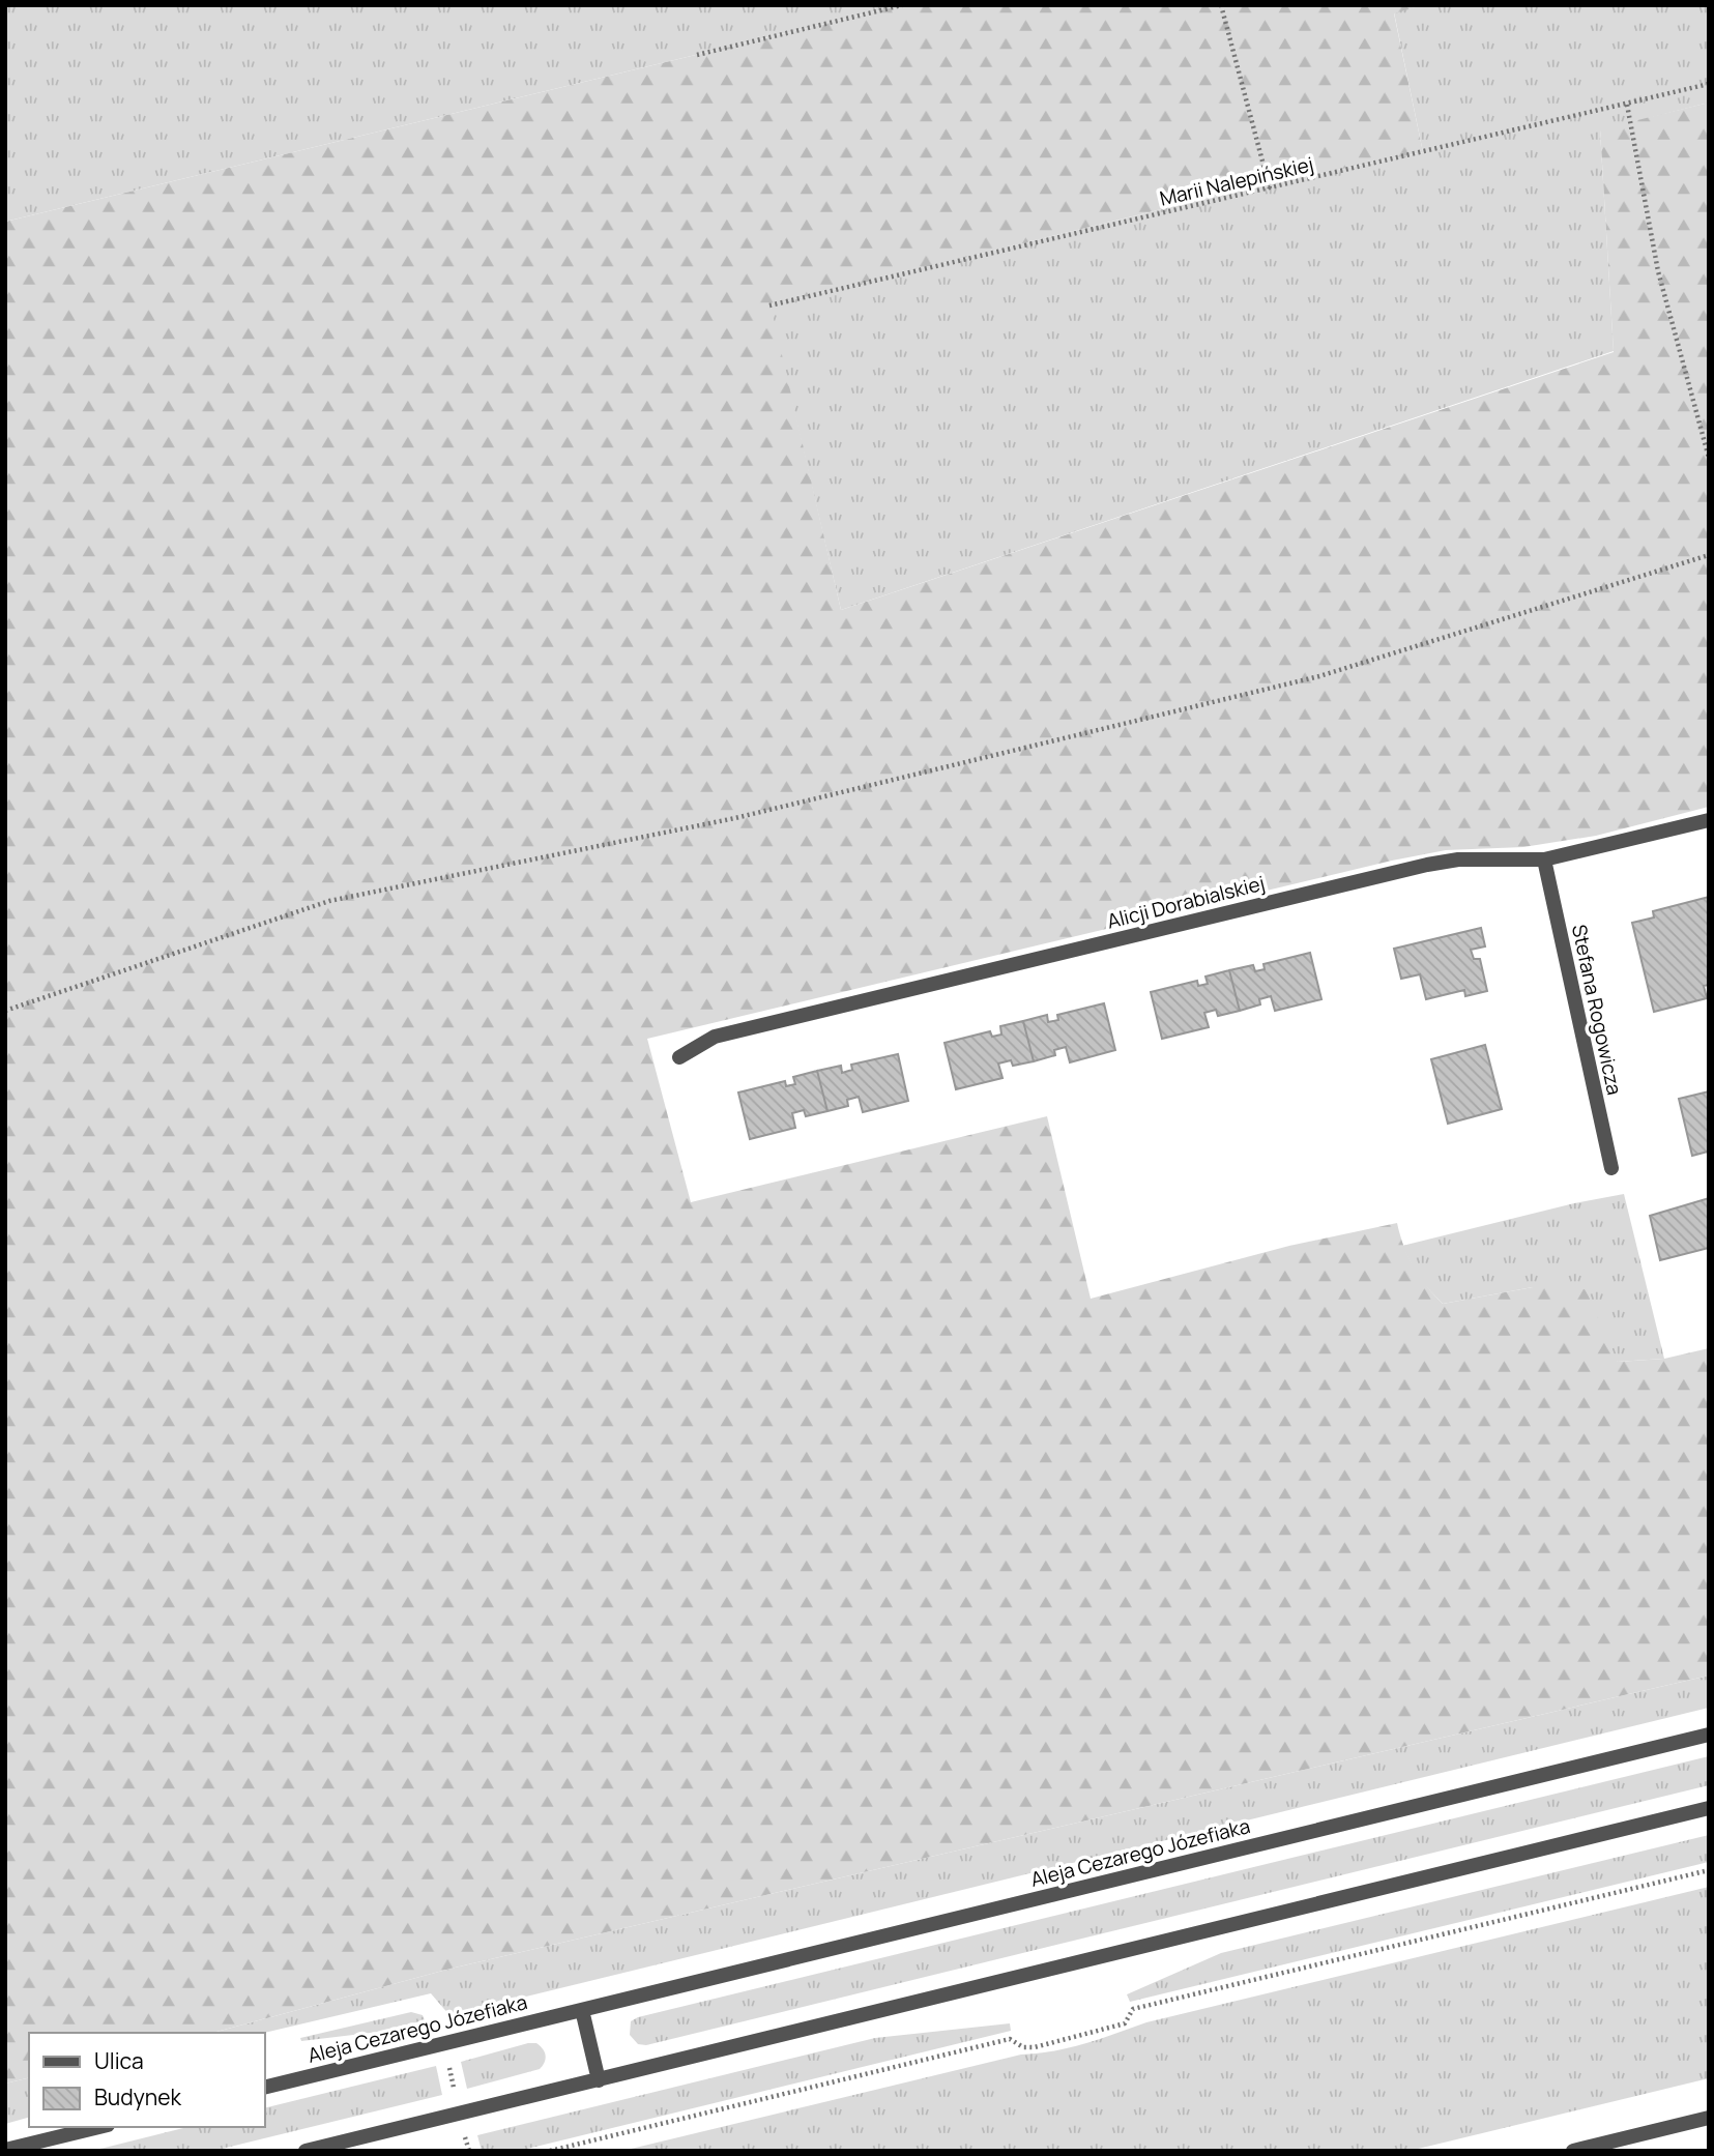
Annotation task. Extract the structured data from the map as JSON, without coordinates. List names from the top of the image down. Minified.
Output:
{"streets":{"street":["Alicji Dorabialskiej","Stefana Rogowicza","Aleja Cezarego Józefiaka"],"path":["Marii Nalepińskiej"]},"crossings":[["Alicji Dorabialskiej","Stefana Rogowicza"]],"legend":["Ulica","Budynek"]}
